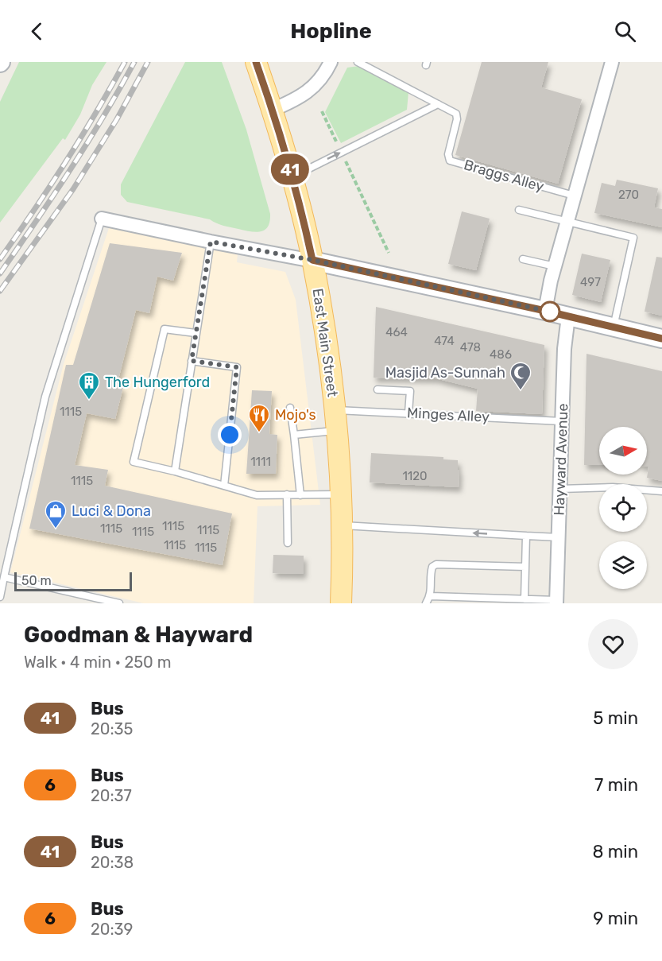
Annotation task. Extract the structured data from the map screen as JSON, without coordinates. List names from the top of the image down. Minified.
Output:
{"streets":{"main road":["East Main Street"],"street":["Hayward Avenue"],"lane":["Braggs Alley","Minges Alley"]},"crossings":[["East Main Street","Minges Alley"],["Minges Alley","Hayward Avenue"]],"places":{"mosque":["Masjid As-Sunnah"],"building":["The Hungerford"],"restaurant":["Mojo's"],"shop":["Luci & Dona"]},"lines":["bus line 41"],"house_numbers":["270","497","464","474","478","486","1115","1111","1120","1115","1115","1115","1115","1115","1115","1115"],"scale_bar":"50 m","north":"right","page":{"header":"Hopline","on_map":"41","scale":"50 m","heading":["Goodman & Hayward","Walk · 4 min · 250 m"],"list":[{"mark":"41","name":"Bus","note":"20:35","value":"5 min"},{"mark":"6","name":"Bus","note":"20:37","value":"7 min"},{"mark":"41","name":"Bus","note":"20:38","value":"8 min"},{"mark":"6","name":"Bus","note":"20:39","value":"9 min"}]}}
